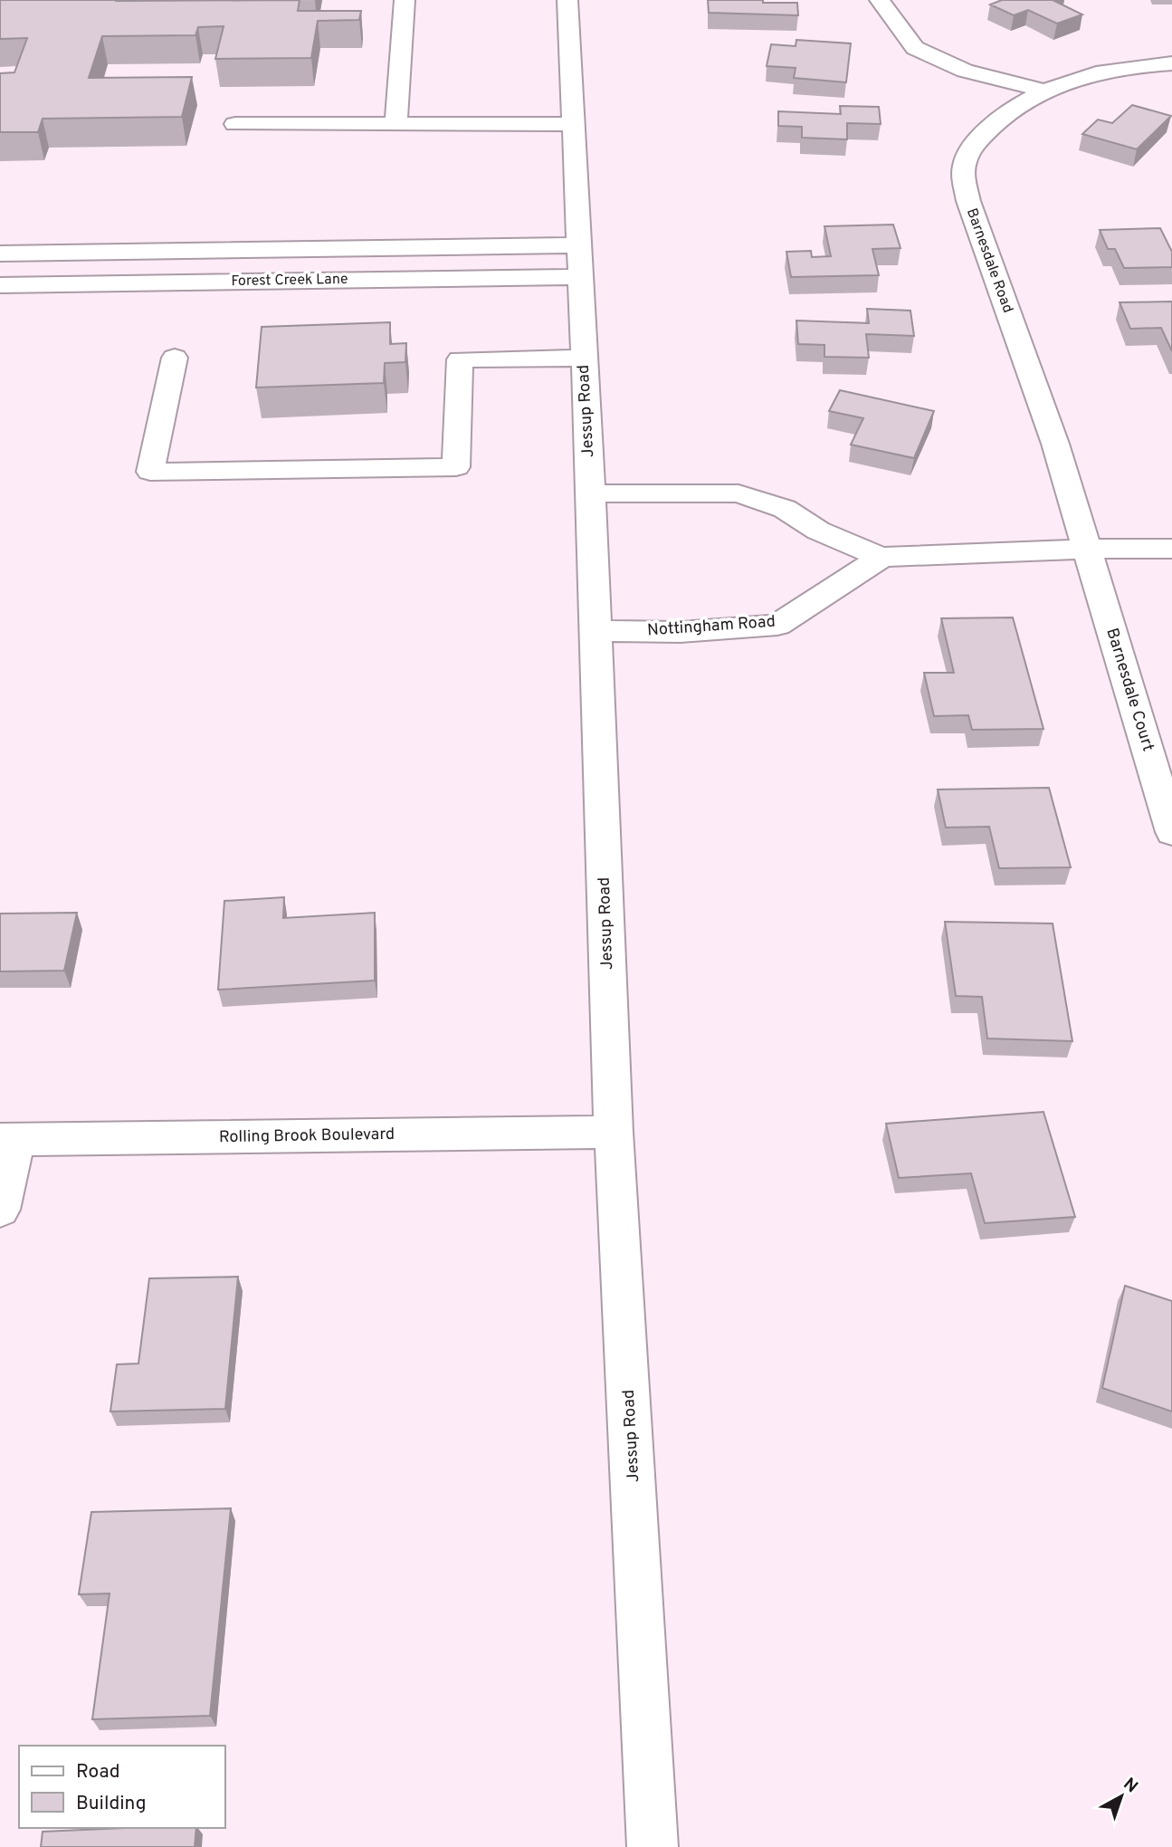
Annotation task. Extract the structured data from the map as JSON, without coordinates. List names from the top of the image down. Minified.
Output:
{"streets":{"street":["Barnesdale Road","Forest Creek Lane","Jessup Road","Nottingham Road","Barnesdale Court","Rolling Brook Boulevard"]},"crossings":[["Barnesdale Road","Barnesdale Court"],["Forest Creek Lane","Jessup Road"],["Jessup Road","Nottingham Road"],["Jessup Road","Rolling Brook Boulevard"]],"legend":["Road","Building"],"north":"top right"}
